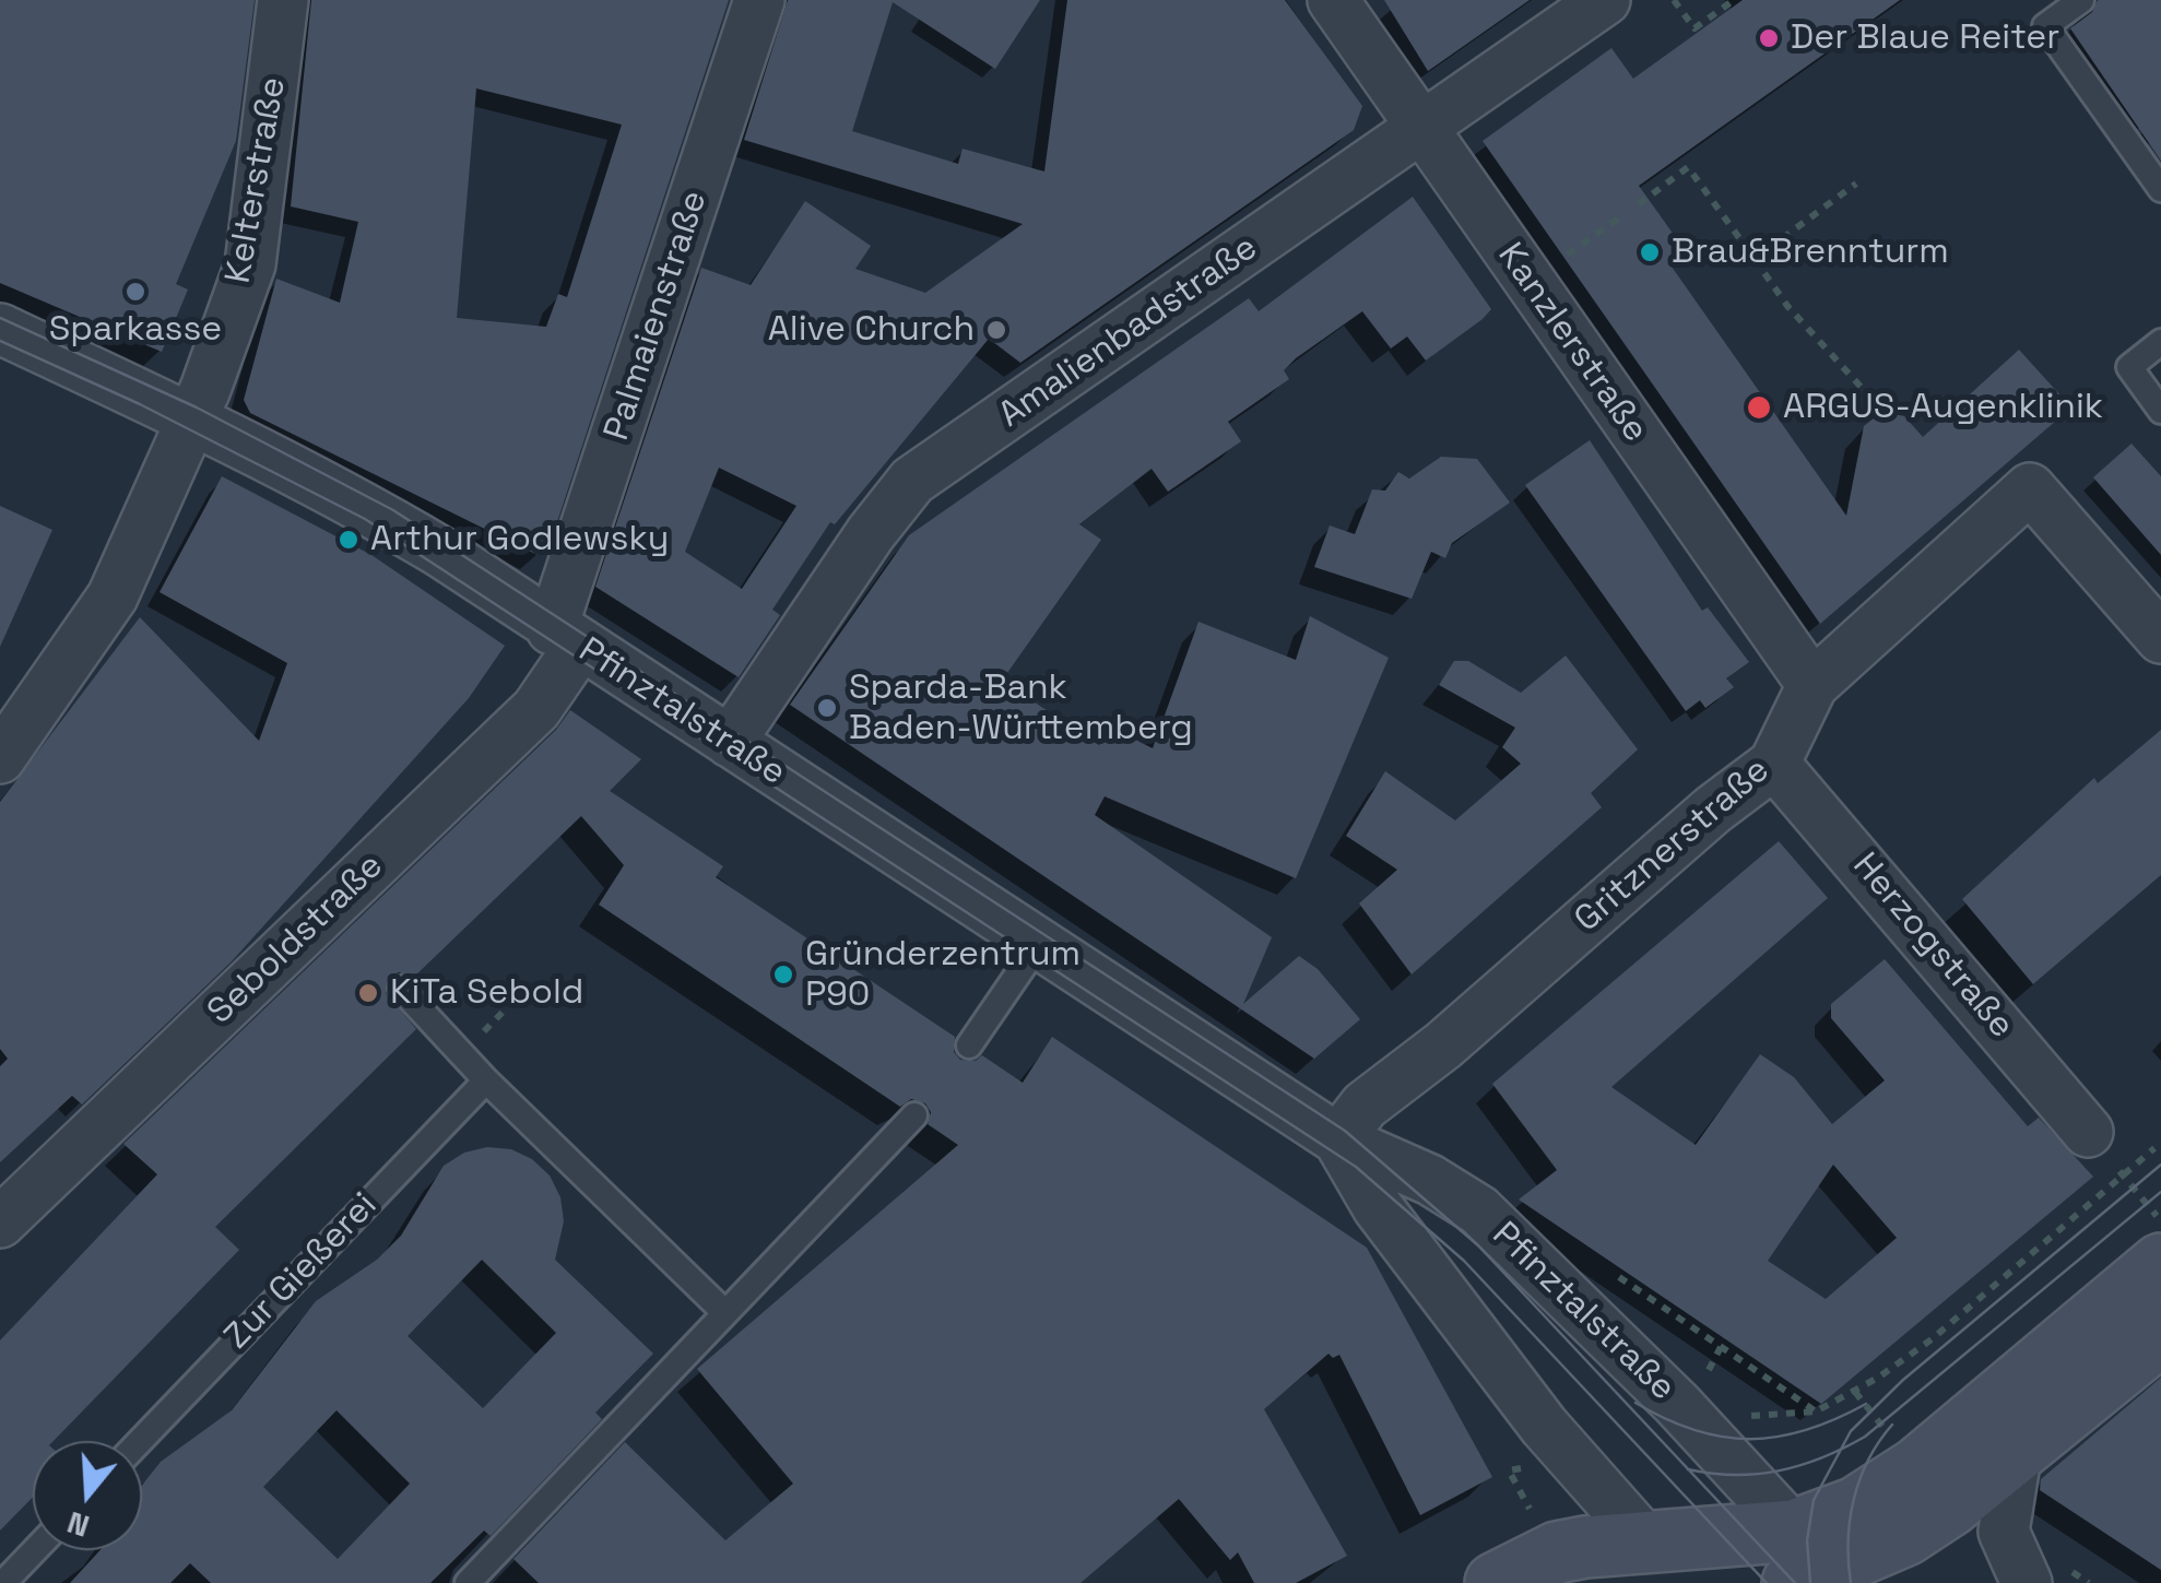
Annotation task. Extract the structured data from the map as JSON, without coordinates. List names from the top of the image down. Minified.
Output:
{"streets":{"street":["Kelterstraße","Palmaienstraße","Amalienbadstraße","Kanzlerstraße","Pfinztalstraße","Gritznerstraße","Seboldstraße","Herzogstraße"],"lane":["Zur Gießerei"]},"crossings":[["Kelterstraße","Pfinztalstraße"],["Palmaienstraße","Pfinztalstraße"],["Palmaienstraße","Seboldstraße"],["Amalienbadstraße","Kanzlerstraße"],["Amalienbadstraße","Pfinztalstraße"],["Kanzlerstraße","Gritznerstraße"],["Pfinztalstraße","Gritznerstraße"],["Pfinztalstraße","Seboldstraße"],["Gritznerstraße","Herzogstraße"]],"places":["Der Blaue Reiter","Brau&Brennturm","Sparkasse","Alive Church","ARGUS-Augenklinik","Arthur Godlewsky","Sparda-Bank Baden-Württemberg","Gründerzentrum P90","KiTa Sebold"],"north":"bottom"}
